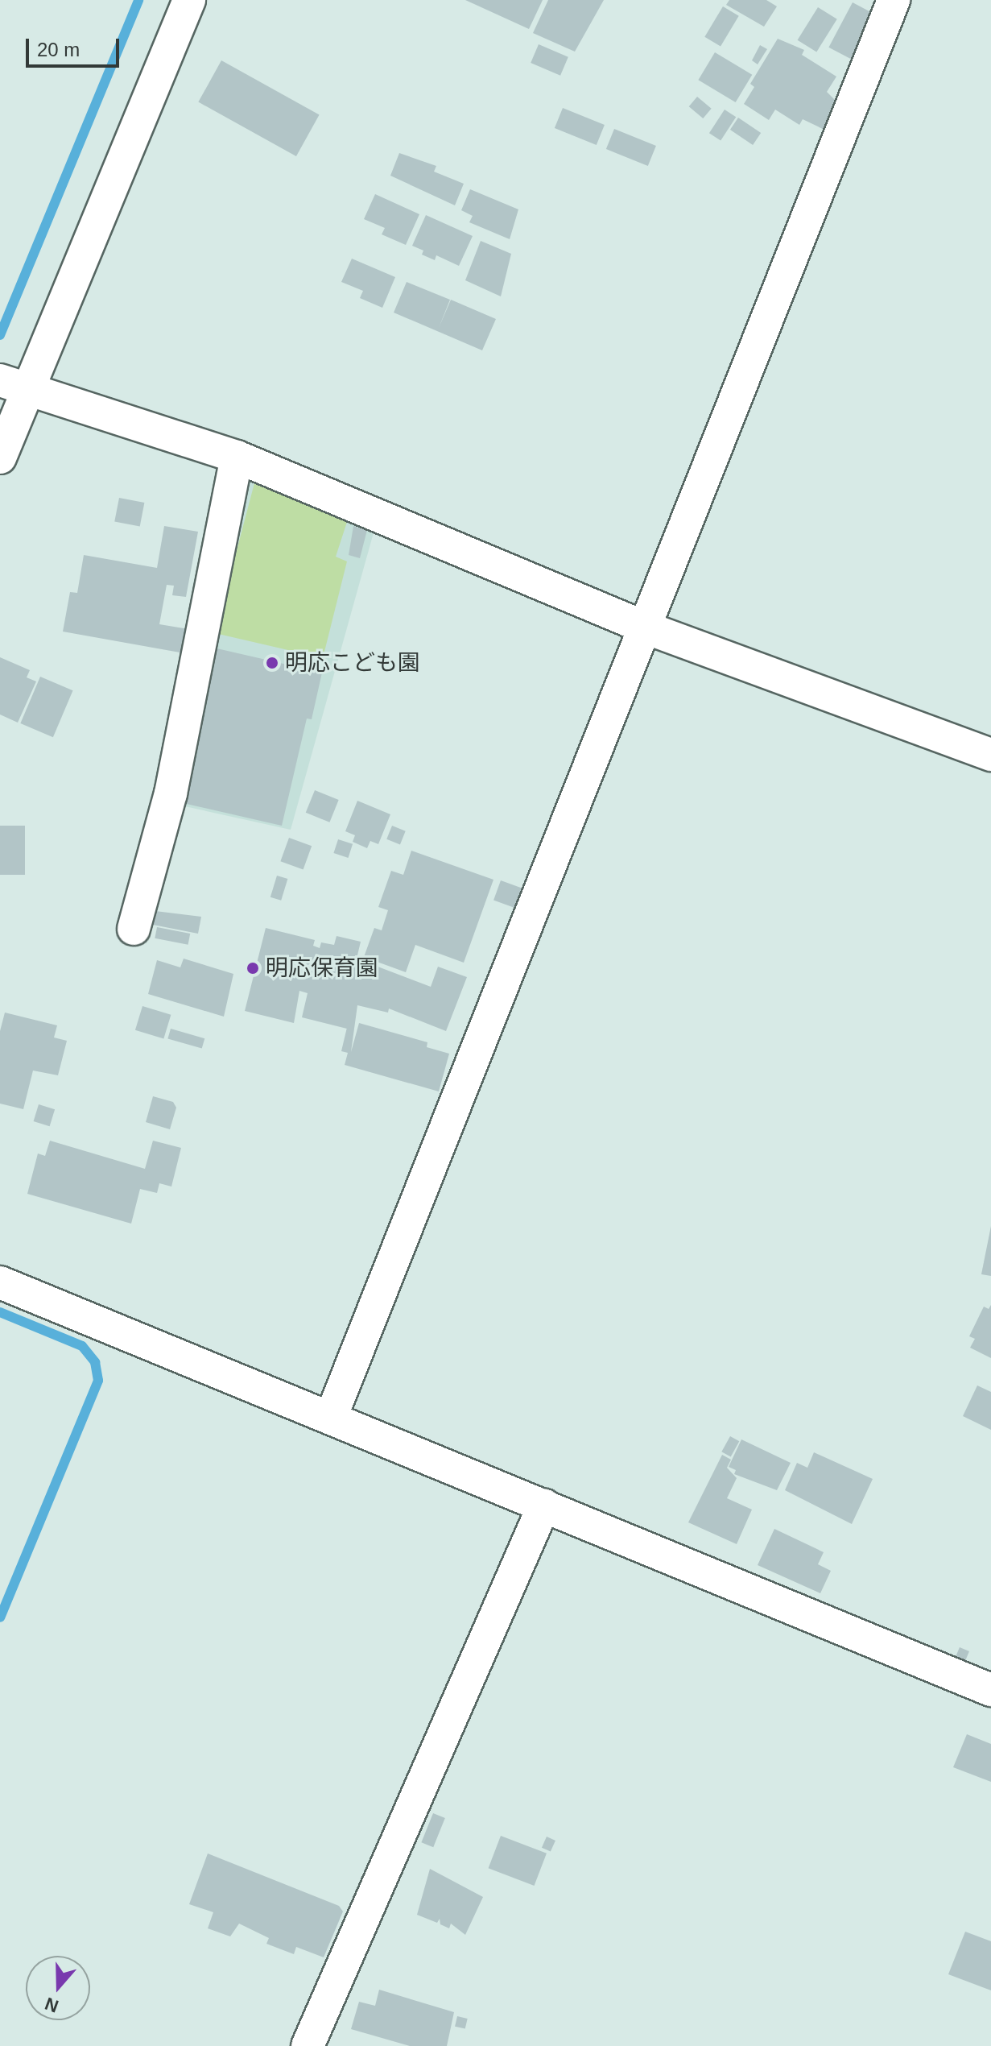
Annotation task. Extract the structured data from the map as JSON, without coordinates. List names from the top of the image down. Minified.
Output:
{"places":["明応こども園","明応保育園"],"scale_bar":"20 m","north":"bottom"}
